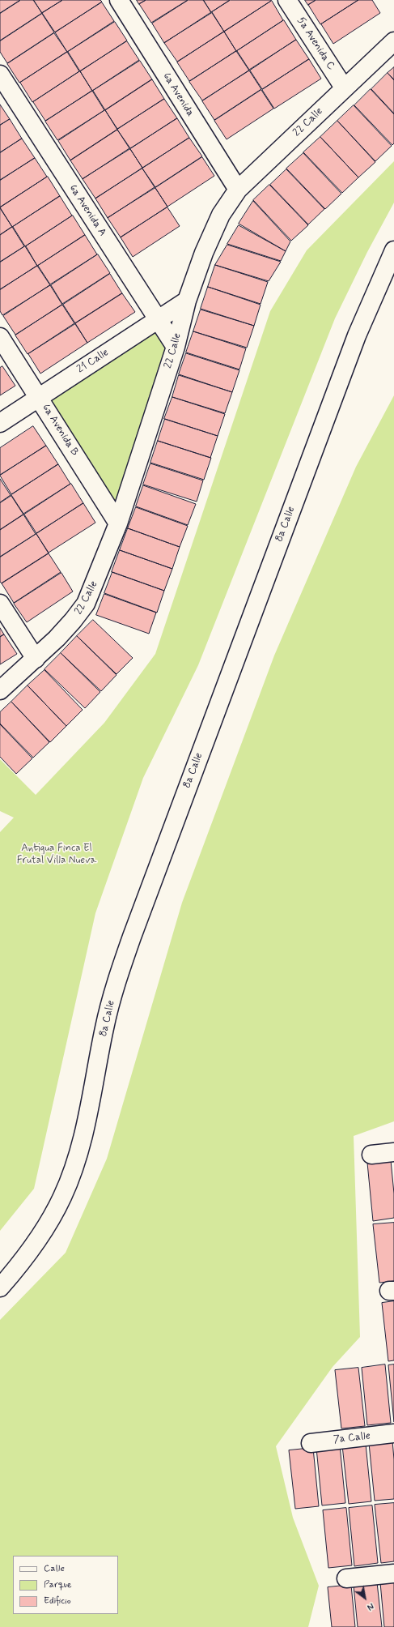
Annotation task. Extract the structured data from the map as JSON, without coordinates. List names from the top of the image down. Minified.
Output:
{"streets":{"street":["5a Avenida C","6a Avenida","22 Calle","6a Avenida A","21 Calle","6a Avenida B","8a Calle","7a Calle"]},"crossings":[["5a Avenida C","22 Calle"],["6a Avenida","22 Calle"],["22 Calle","6a Avenida A"],["22 Calle","21 Calle"],["22 Calle","6a Avenida B"],["6a Avenida A","21 Calle"],["21 Calle","6a Avenida B"]],"parks":["Antigua Finca El Frutal Villa Nueva"],"legend":["Calle","Parque","Edificio"],"north":"bottom right"}
